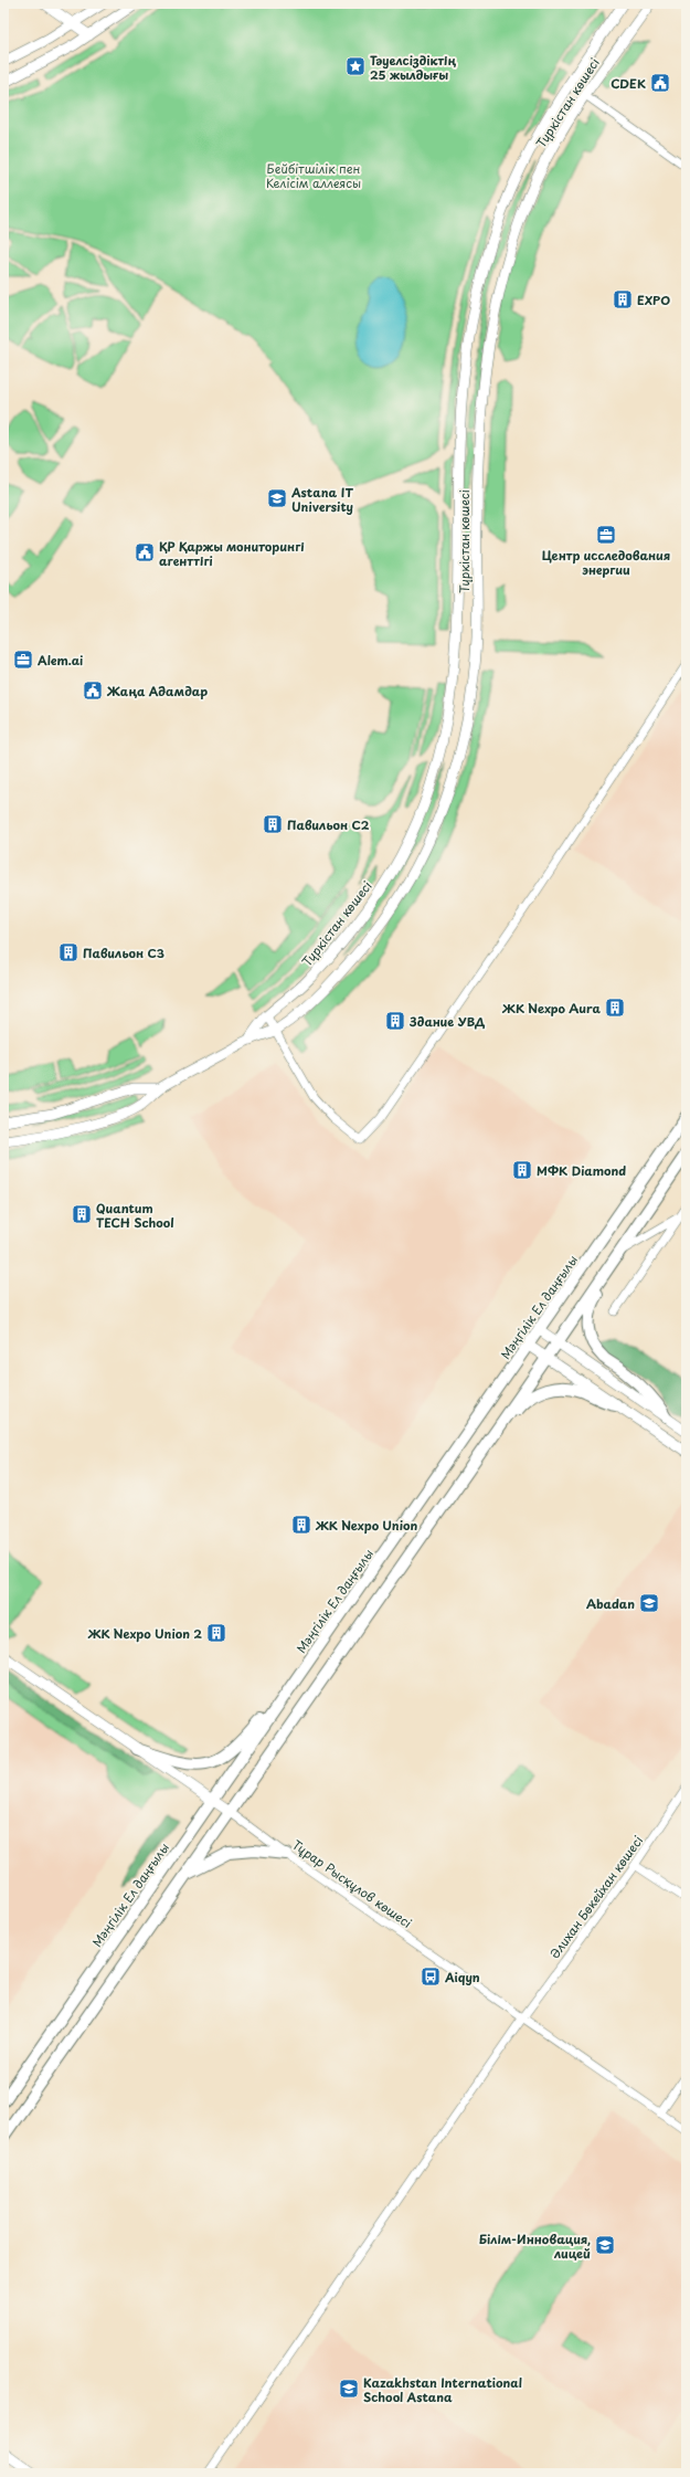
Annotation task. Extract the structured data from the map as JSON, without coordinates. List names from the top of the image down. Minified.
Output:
{"streets":{"main road":["Мәңгілік Ел даңғылы"],"street":["Түркістан көшесі","Тұрар Рысқұлов көшесі","Әлихан Бөкейхан көшесі"]},"crossings":[["Мәңгілік Ел даңғылы","Тұрар Рысқұлов көшесі"],["Тұрар Рысқұлов көшесі","Әлихан Бөкейхан көшесі"]],"parks":["Бейбітшілік пен Келісім аллеясы"],"places":{"place":["Тәуелсіздіктің 25 жылдығы"],"public building":["CDEK","ҚР Қаржы мониторингі агенттігі","Жаңа Адамдар"],"building":["EXPO","Павильон С2","Павильон С3","ЖК Nexpo Aura","Здание УВД","МФК Diamond","Quantum TECH School","ЖК Nexpo Union","ЖК Nexpo Union 2"],"school or university":["Astana IT University","Abadan","Білім-Инновация, лицей","Kazakhstan International School Astana"],"office":["Центр исследования энергии","Alem.ai"],"bus stop":["Aiqyn"]}}
